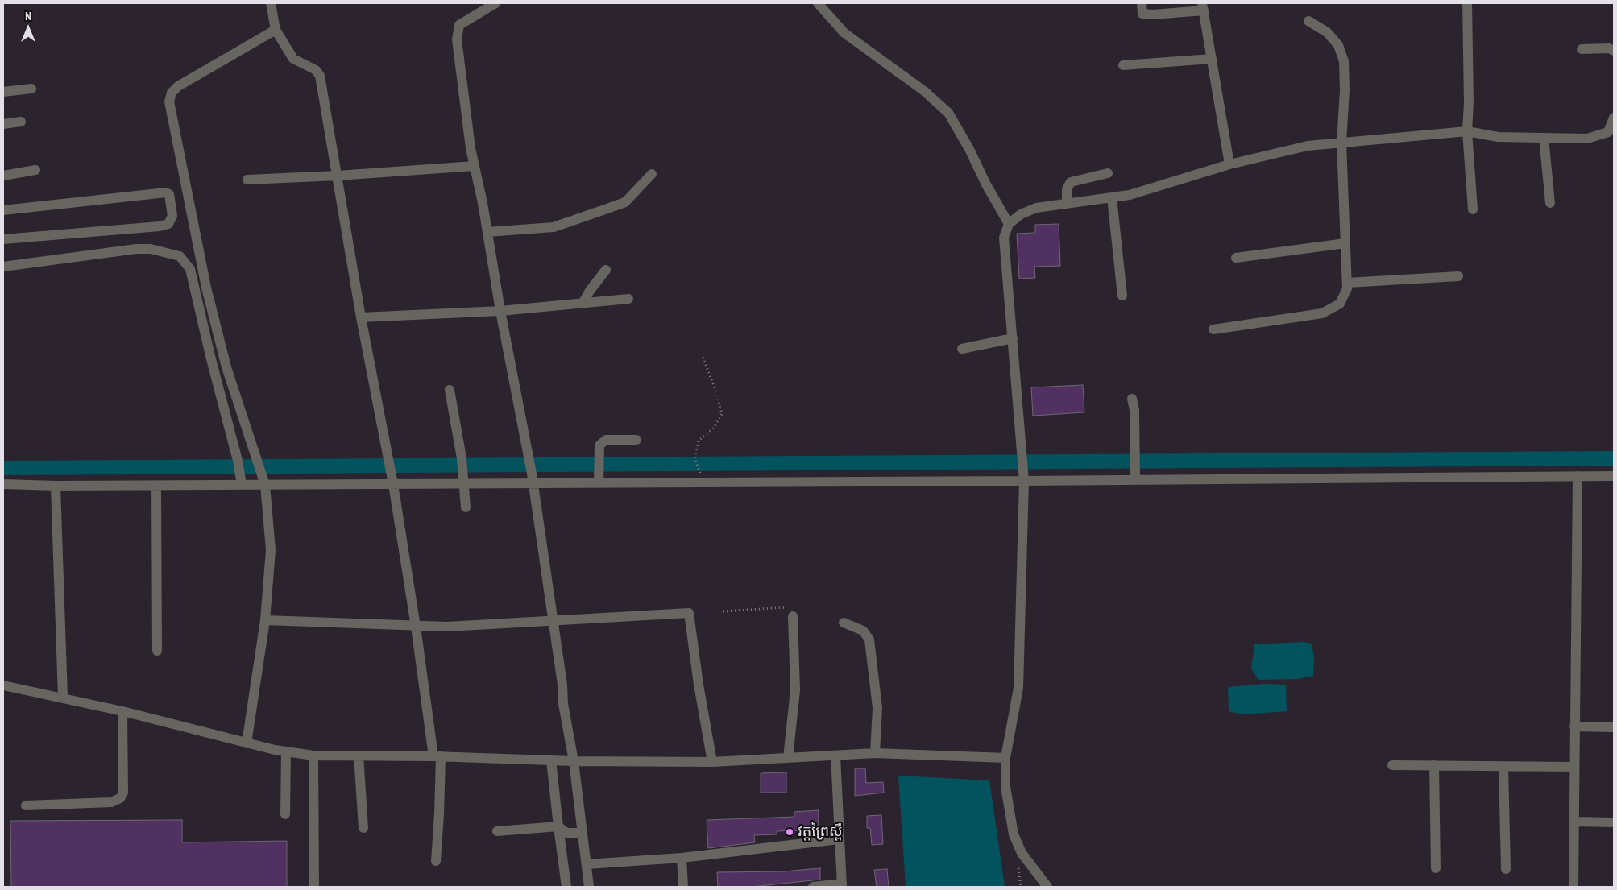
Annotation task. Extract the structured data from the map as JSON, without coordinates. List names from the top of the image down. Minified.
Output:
{"places":["វត្តព្រៃស្ពឺ"],"north":"top"}
